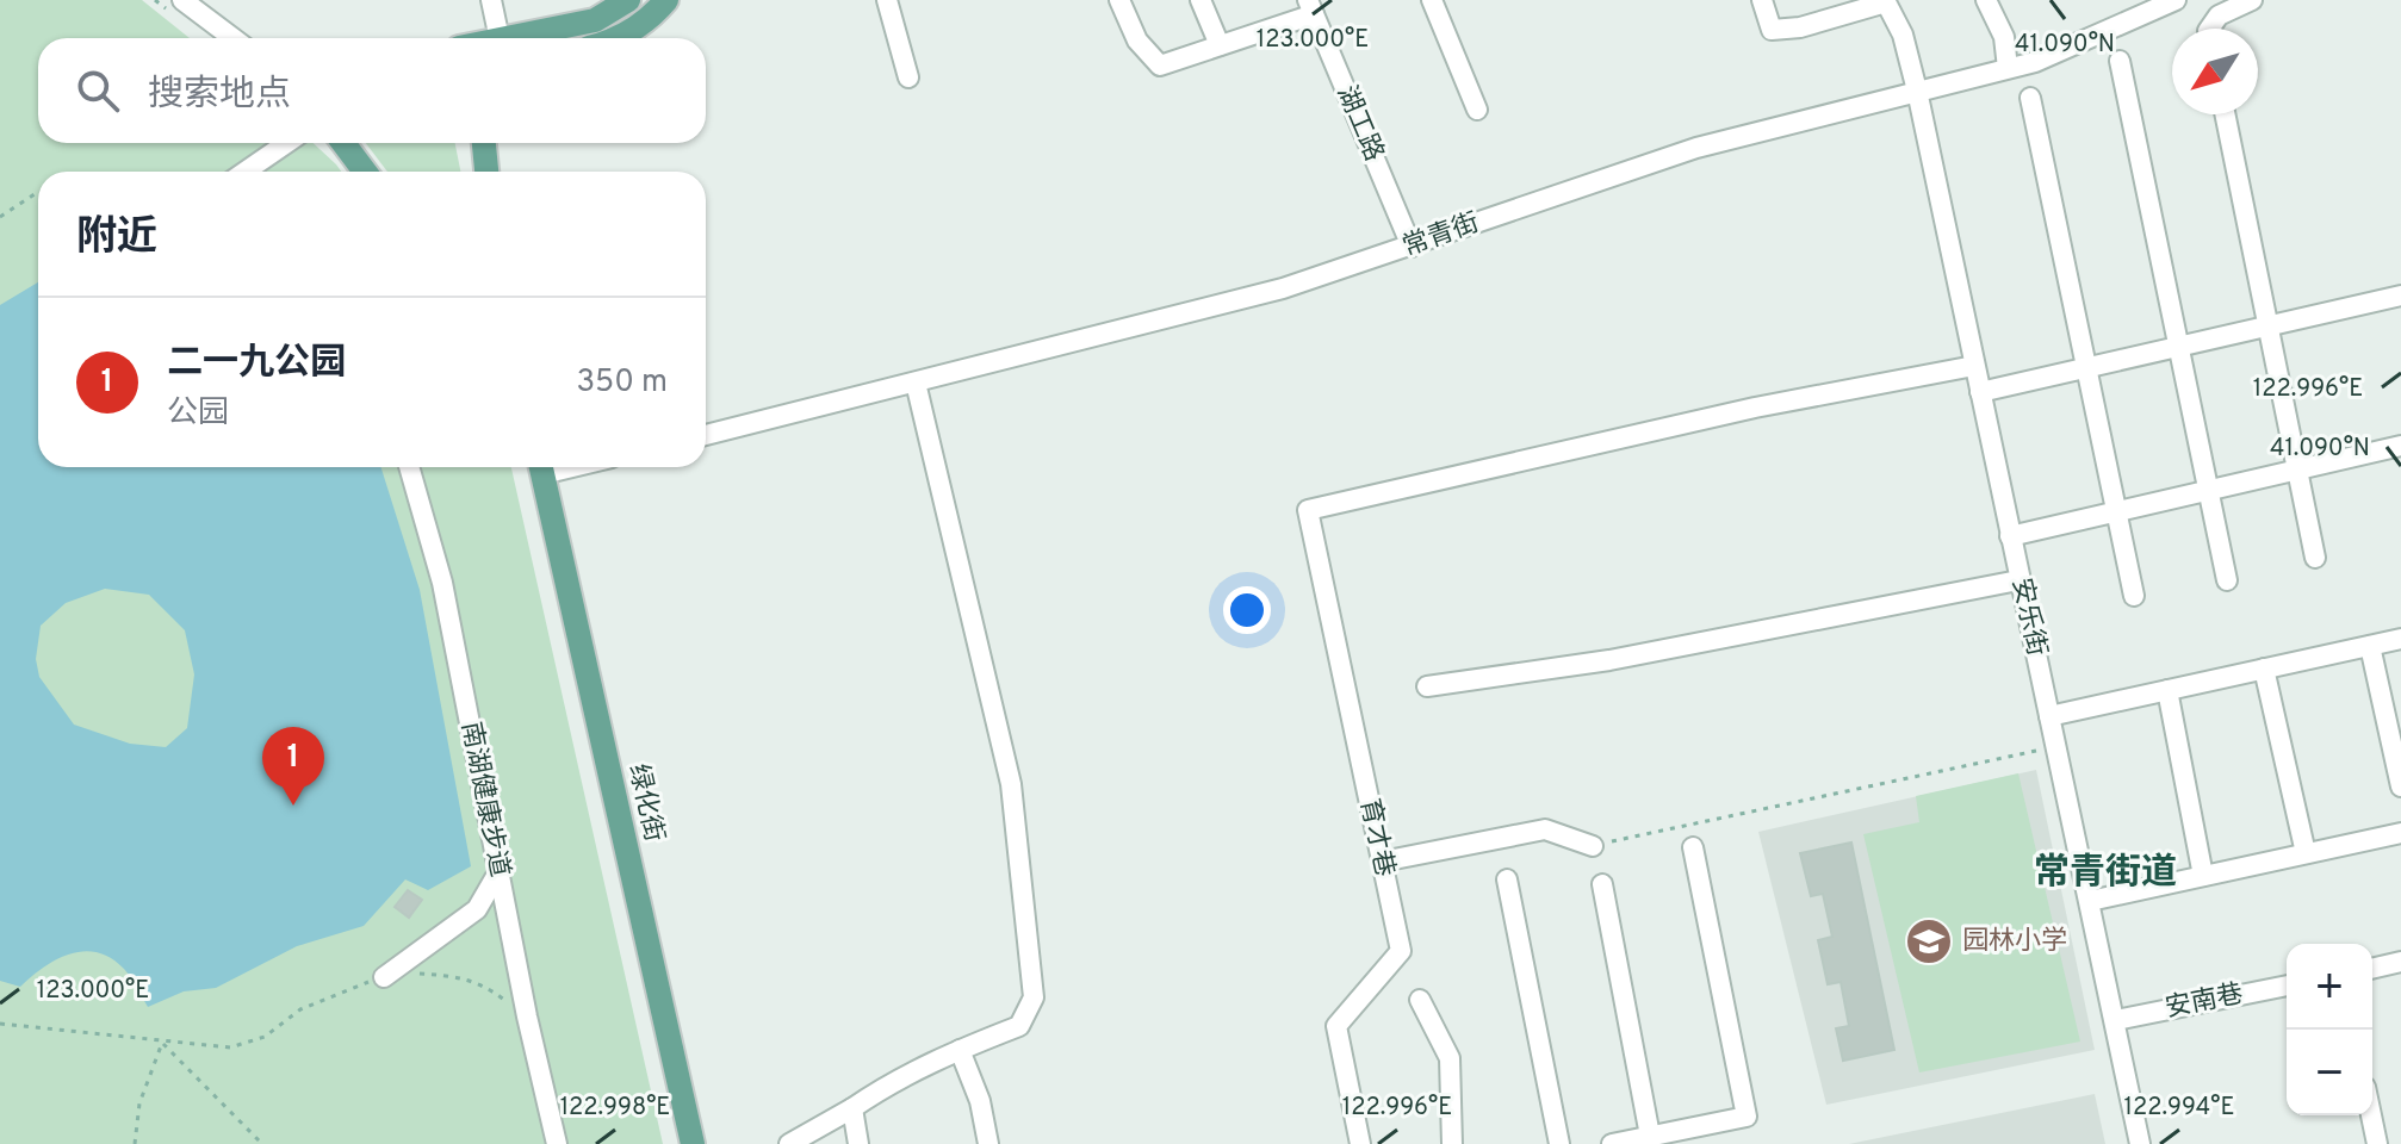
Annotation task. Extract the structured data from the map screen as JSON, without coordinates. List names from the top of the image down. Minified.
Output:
{"streets":{"main road":["绿化街"],"street":["湖工路","常青街","安乐街","南湖健康步道","育才巷","安南巷"]},"crossings":[["湖工路","常青街"],["常青街","安乐街"],["安乐街","育才巷"],["安乐街","安南巷"]],"districts":["常青街道"],"places":{"school or university":["园林小学"]},"north":"bottom left","page":{"search":"搜索地点","heading":"附近","list":[{"mark":"1","name":"二一九公园","note":"公园","value":"350 m"}],"pins":"1","map_buttons":["+","−"]},"coordinates":["123.000°E","41.090°N","122.996°E","122.998°E","122.994°E"]}
